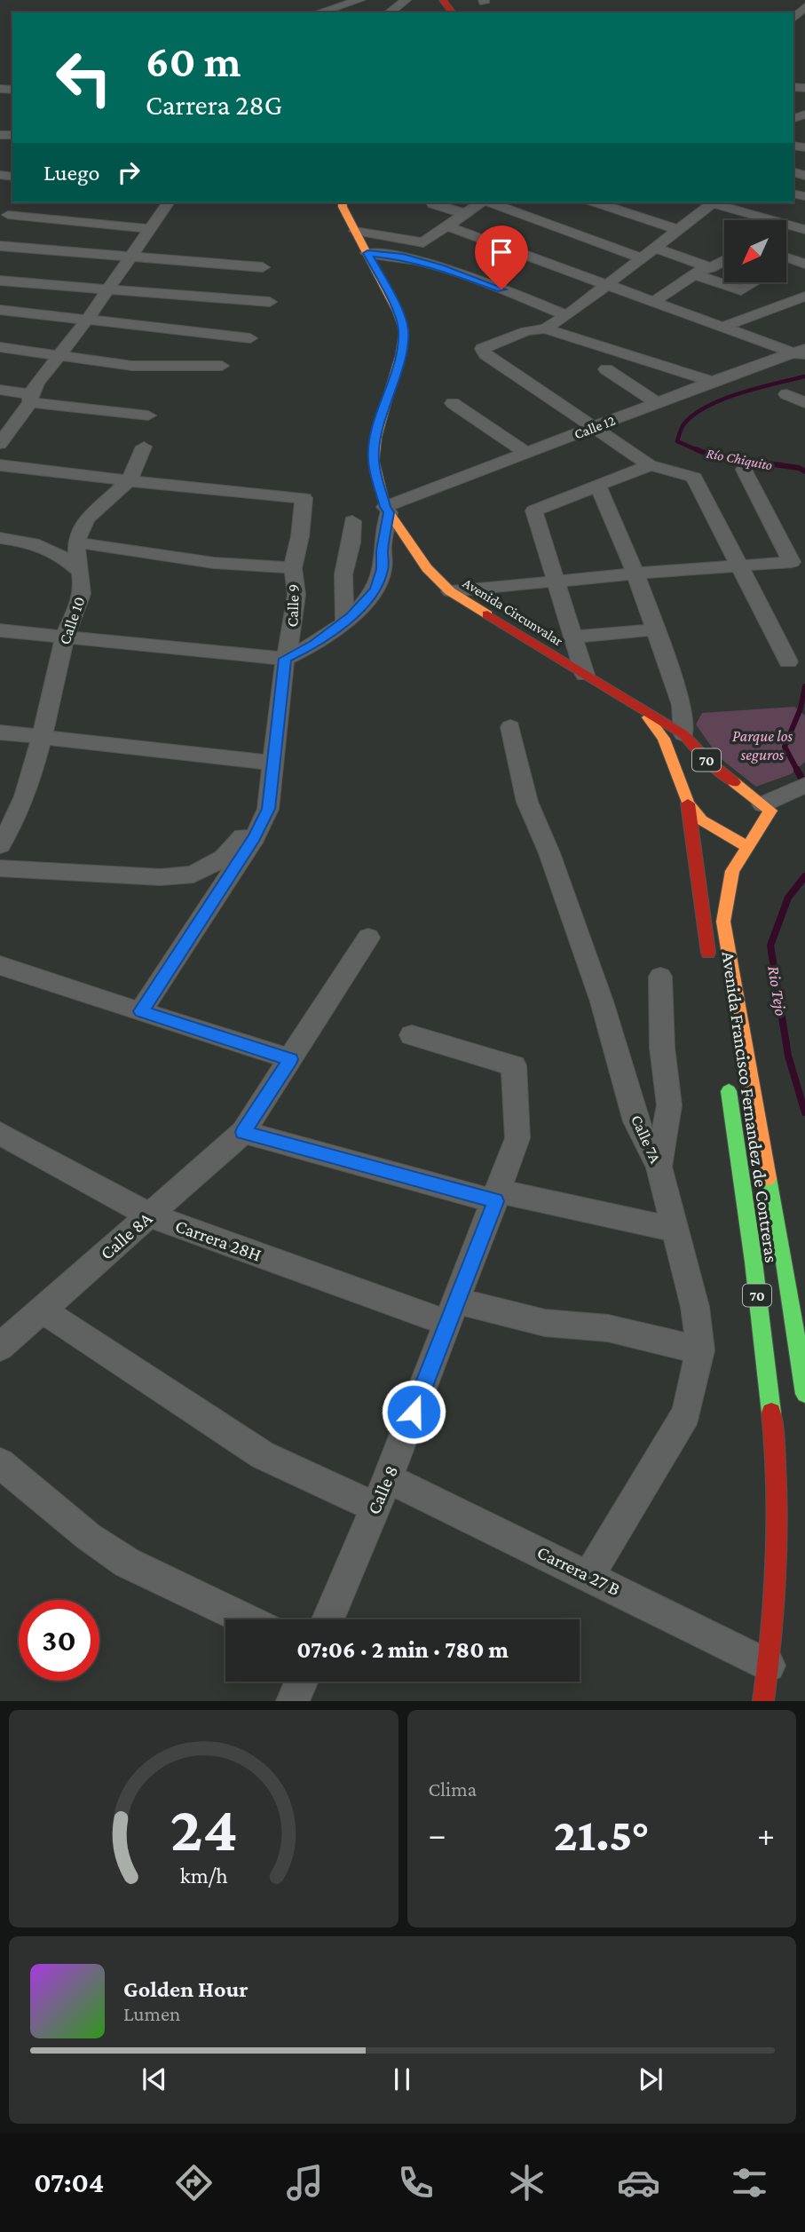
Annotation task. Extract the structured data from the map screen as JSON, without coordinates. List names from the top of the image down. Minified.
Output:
{"streets":{"main road":["Avenida Circunvalar","70","Avenida Francisco Fernandez de Contreras"],"street":["Calle 12","Calle 9","Calle 10","Calle 7A","Calle 8A","Carrera 28H","Calle 8","Carrera 27 B"]},"crossings":[["Calle 12","Avenida Circunvalar"],["Avenida Circunvalar","Avenida Francisco Fernandez de Contreras"],["Avenida Francisco Fernandez de Contreras","Carrera 27 B"],["Calle 7A","Carrera 28H"],["Calle 7A","Carrera 27 B"],["Calle 8A","Carrera 28H"],["Carrera 28H","Calle 8"],["Calle 8","Carrera 27 B"]],"water":["Río Chiquito","Rio Tejo"],"parks":["Parque los seguros"],"north":"bottom left","page":{"turn":["60 m","Carrera 28G"],"then":"Luego","limit":"30","trip":"07:06 · 2 min · 780 m","tile":"Clima","heat":["−","21.5°","+"],"song":["Golden Hour","Lumen"],"tabs":"07:04","gauge":["24","km/h"]}}
